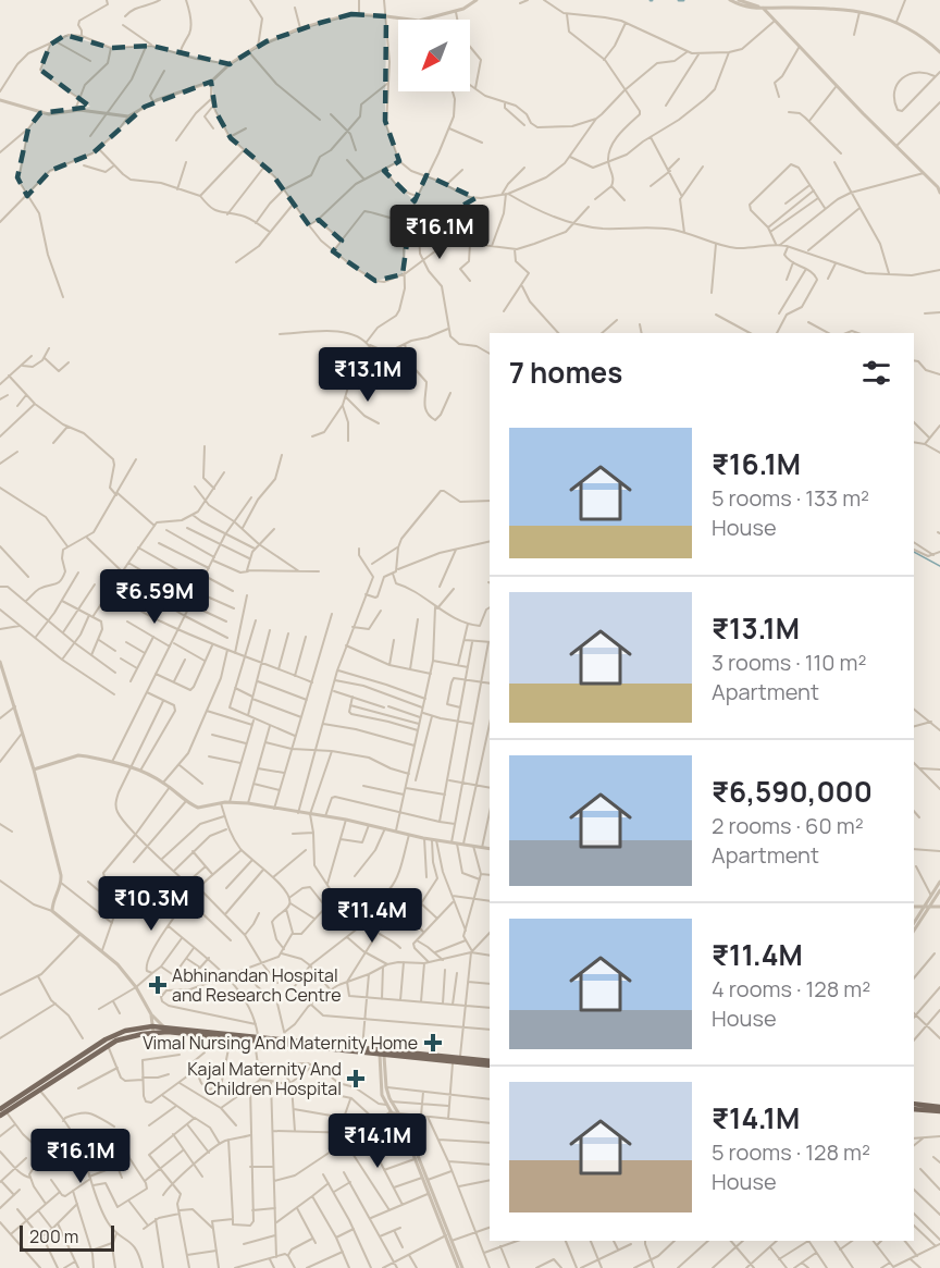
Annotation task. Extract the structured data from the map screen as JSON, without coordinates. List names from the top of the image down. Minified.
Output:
{"places":{"health":["Abhinandan Hospital and Research Centre","Vimal Nursing And Maternity Home","Kajal Maternity And Children Hospital"]},"scale_bar":"200 m","north":"bottom left","page":{"price":["₹16.1M","₹13.1M","₹6.59M","₹10.3M","₹11.4M","₹14.1M","₹16.1M"],"heading":"7 homes","list":[{"name":"₹16.1M","note":"5 rooms · 133 m² · House"},{"name":"₹13.1M","note":"3 rooms · 110 m² · Apartment"},{"name":"₹6,590,000","note":"2 rooms · 60 m² · Apartment"},{"name":"₹11.4M","note":"4 rooms · 128 m² · House"},{"name":"₹14.1M","note":"5 rooms · 128 m² · House"}],"scale":"200 m"}}
